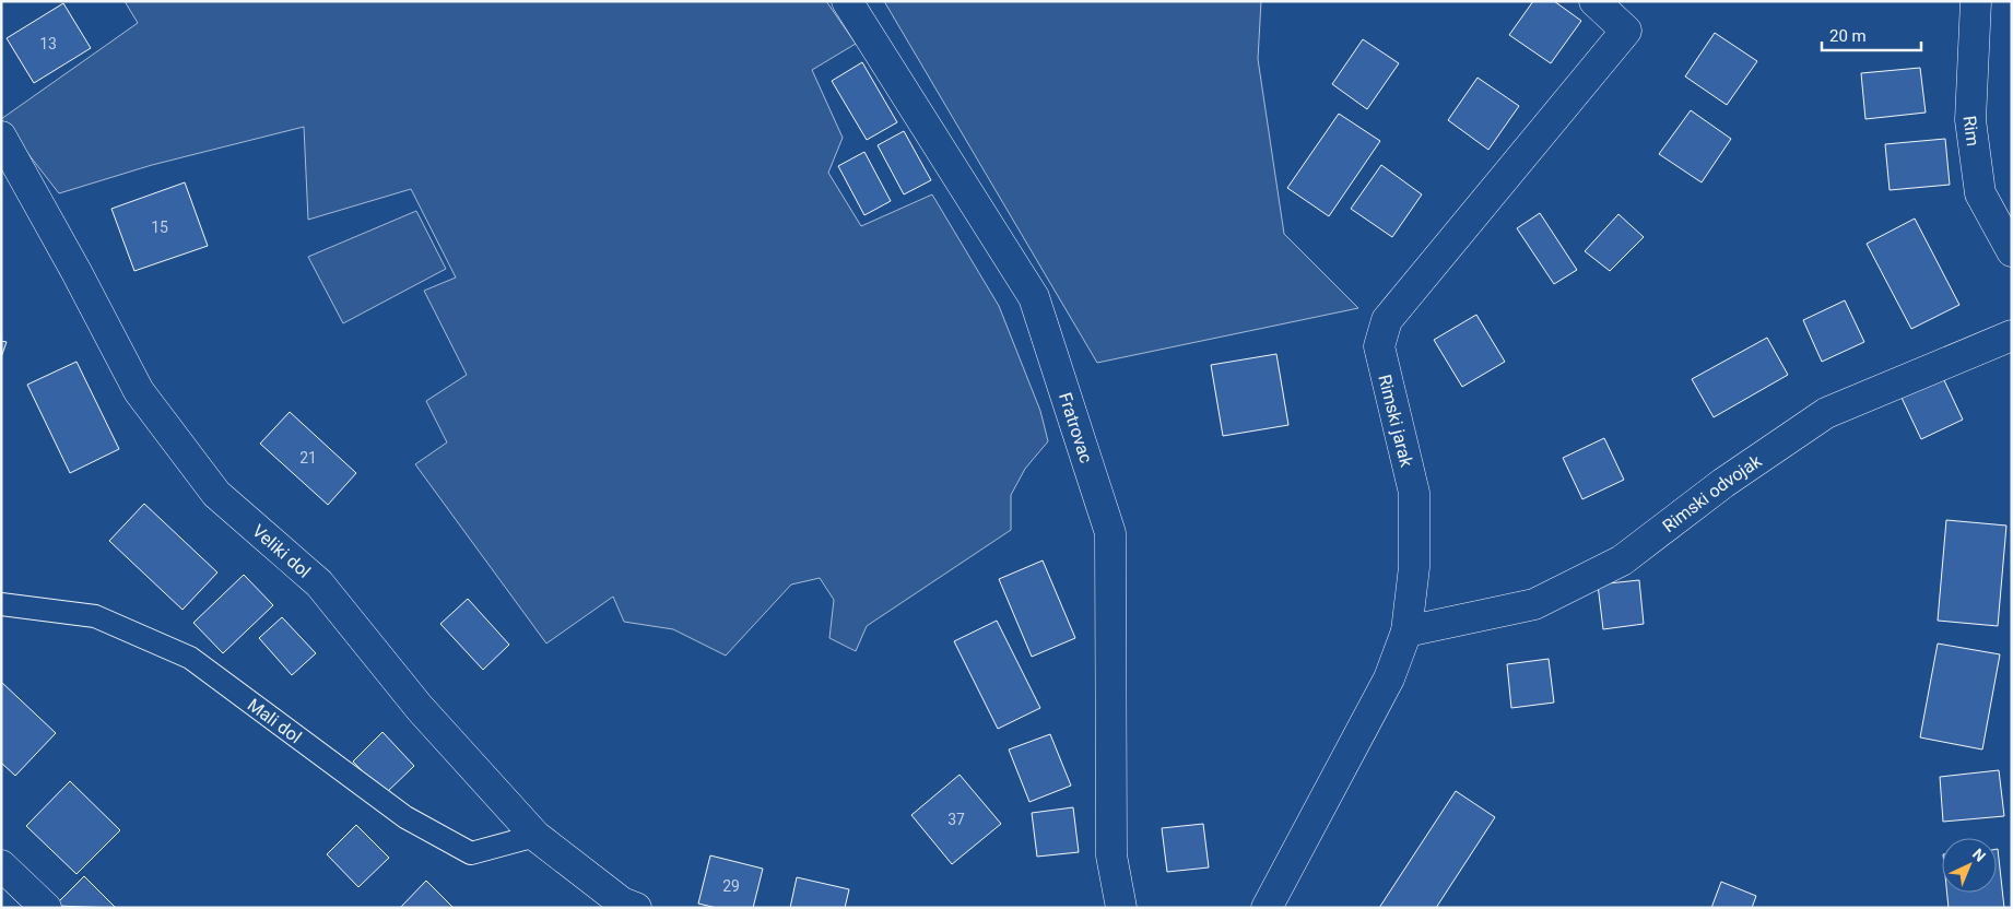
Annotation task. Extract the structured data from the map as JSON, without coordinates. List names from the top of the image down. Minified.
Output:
{"streets":{"street":["Rim","Rimski jarak","Fratrovac","Rimski odvojak","Veliki dol","Mali dol"]},"crossings":[["Rimski jarak","Rimski odvojak"],["Veliki dol","Mali dol"]],"house_numbers":["13","15","21","37","29"],"scale_bar":"20 m","north":"top right"}
